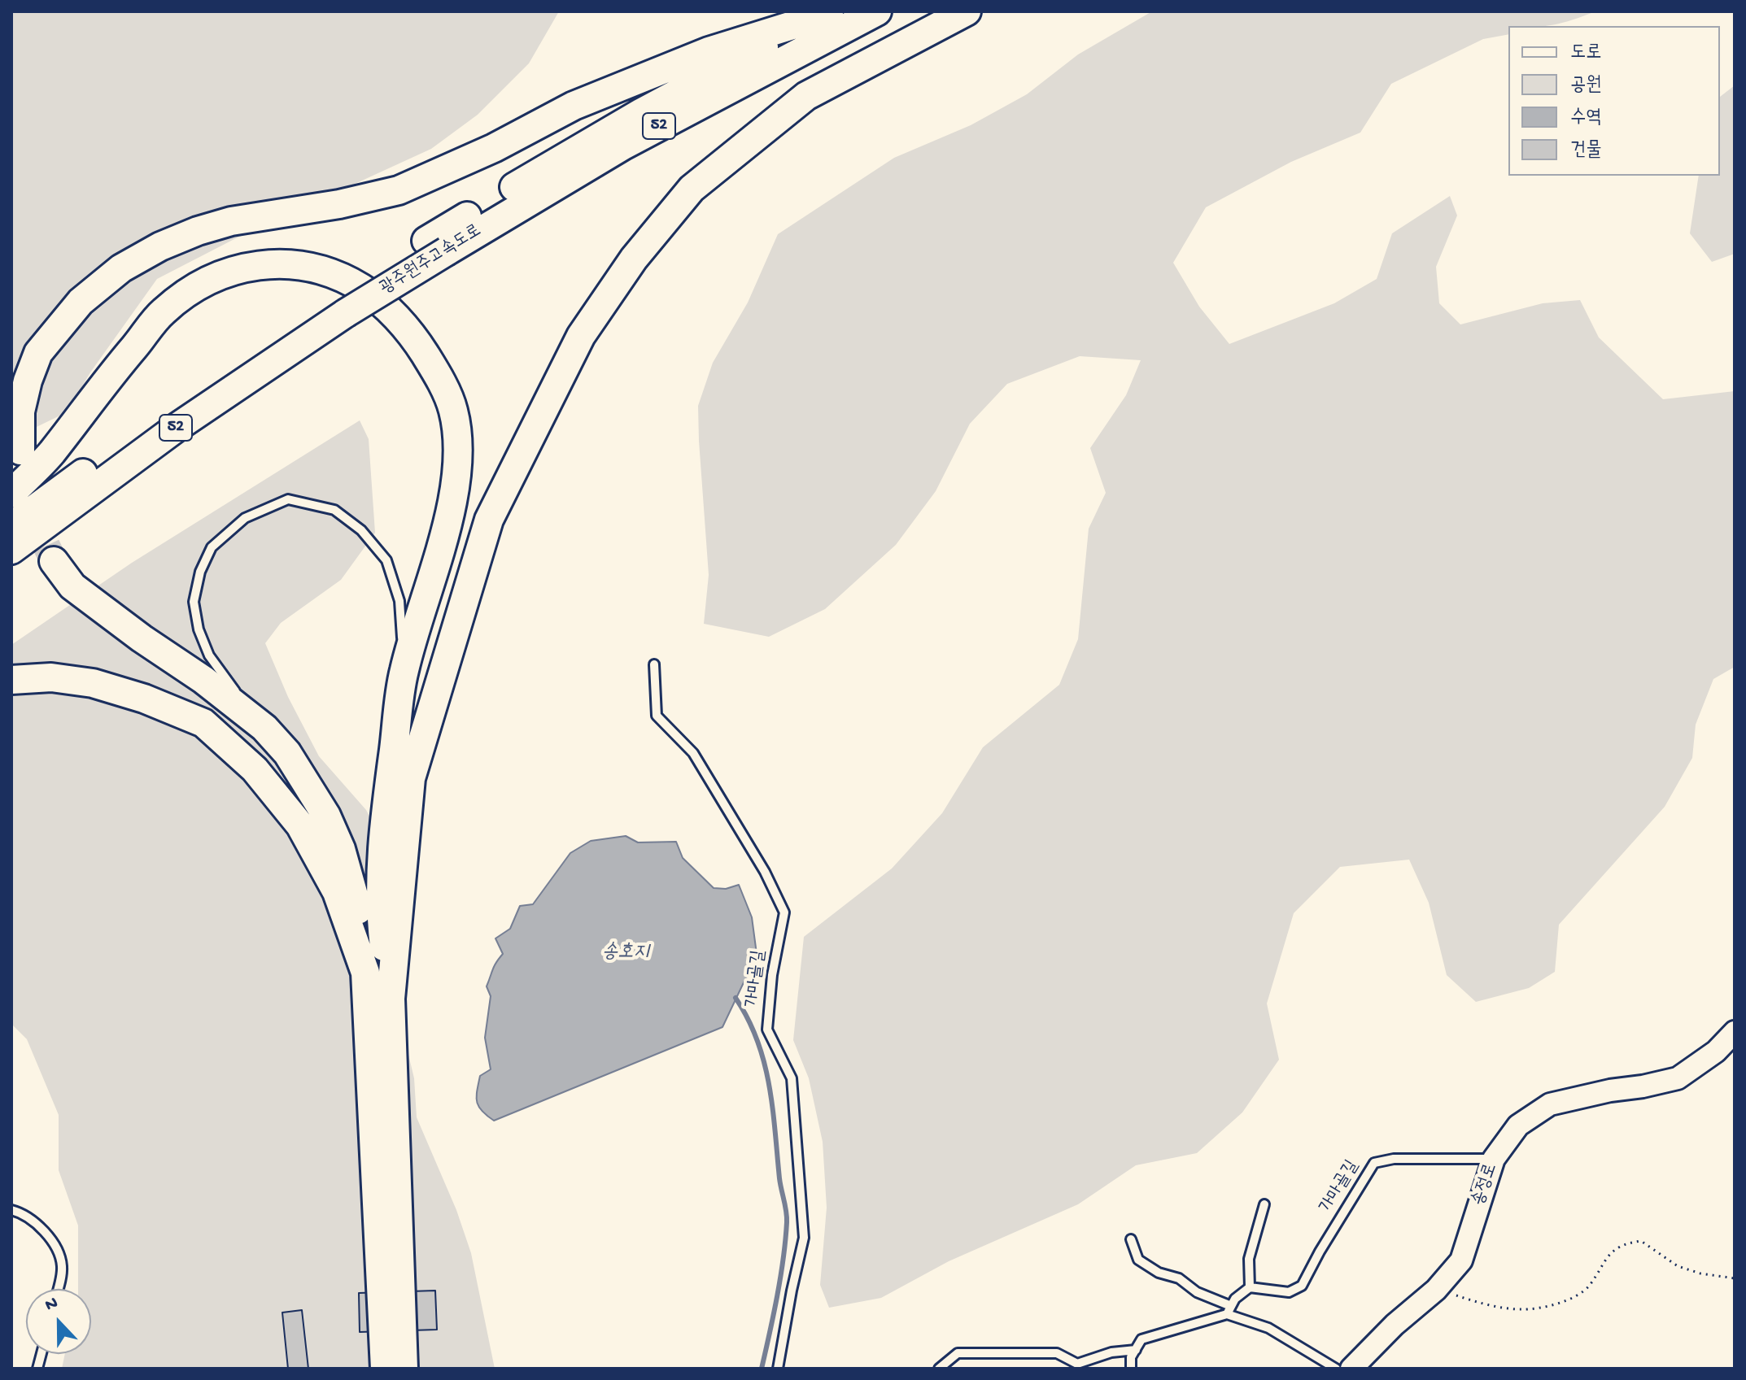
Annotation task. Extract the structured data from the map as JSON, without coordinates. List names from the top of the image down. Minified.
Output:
{"streets":{"highway":["52","광주원주고속도로"],"street":["송정로"],"lane":["가마골길"]},"crossings":[["가마골길","송정로"]],"water":["송호지"],"legend":["도로","공원","수역","건물"],"north":"top"}
